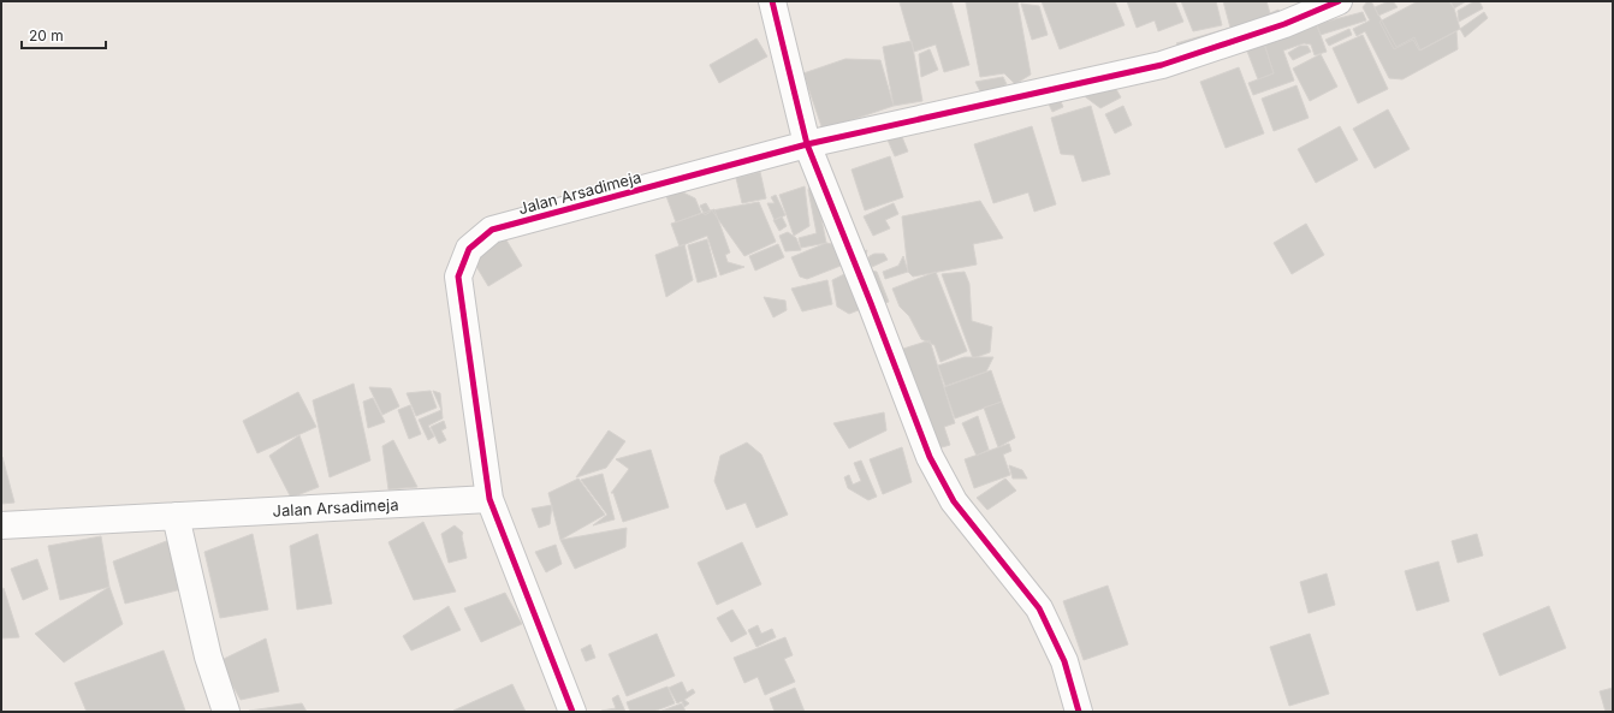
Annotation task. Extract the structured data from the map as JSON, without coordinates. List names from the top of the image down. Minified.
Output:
{"streets":{"street":["Jalan Arsadimeja"]},"scale_bar":"20 m"}
